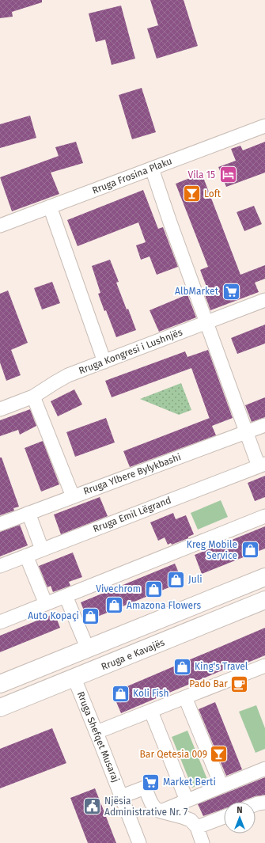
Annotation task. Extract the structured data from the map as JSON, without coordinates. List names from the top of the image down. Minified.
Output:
{"streets":{"main road":["Rruga e Kavajës"],"street":["Rruga Frosina Plaku","Rruga Kongresi i Lushnjës","Rruga Ylbere Bylykbashi","Rruga Emil Lëgrand","Rruga Shefqet Musaraj"]},"crossings":[["Rruga e Kavajës","Rruga Shefqet Musaraj"]],"places":{"hotel":["Vila 15"],"bar":["Loft","Bar Qetesia 009"],"supermarket":["AlbMarket","Market Berti"],"shop":["Kreg Mobile Service","Juli","Vivechrom","Amazona Flowers","Auto Kopaçi","King's Travel","Koli Fish"],"cafe":["Pado Bar"],"public building":["Njësia Administrative Nr. 7"]},"north":"top"}
